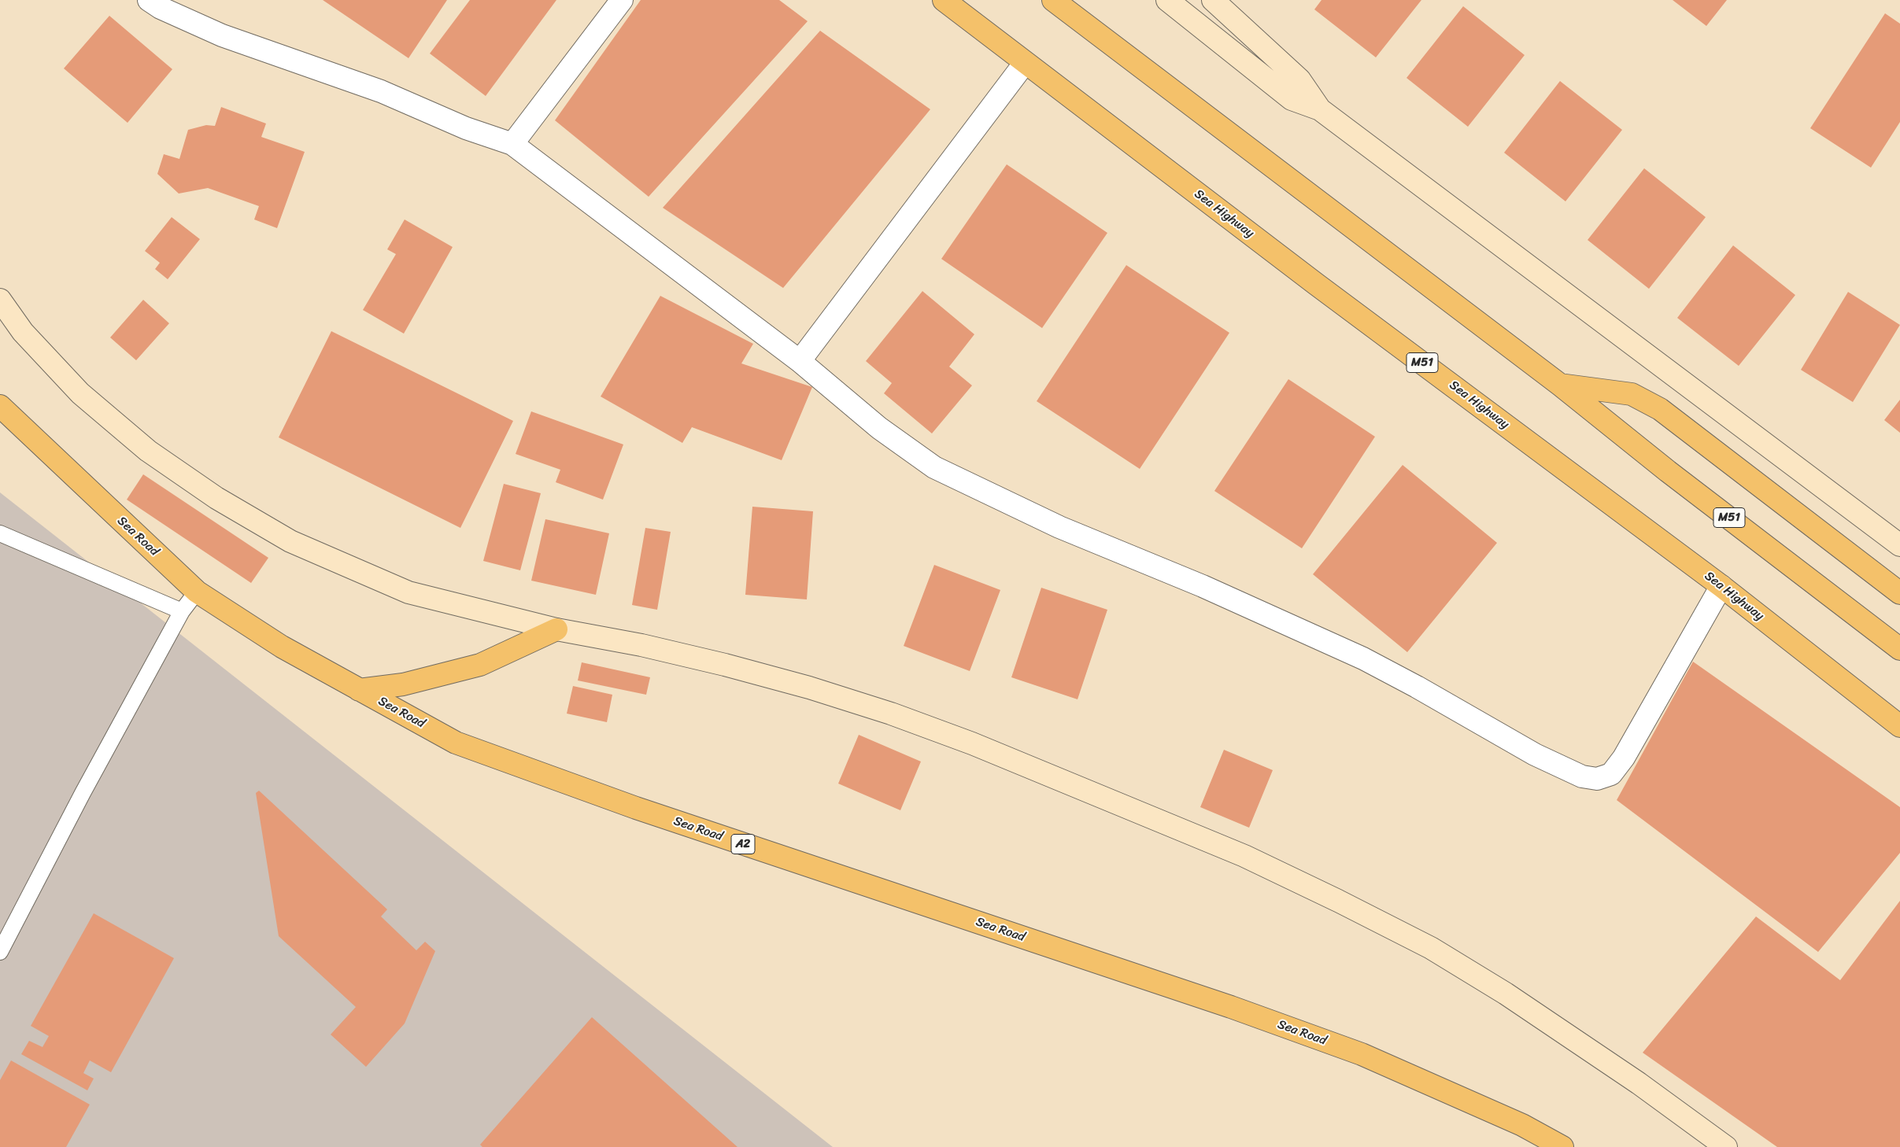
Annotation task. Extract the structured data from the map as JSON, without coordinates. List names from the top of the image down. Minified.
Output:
{"streets":{"main road":["Sea Highway","M51","Sea Road","A2"]}}
